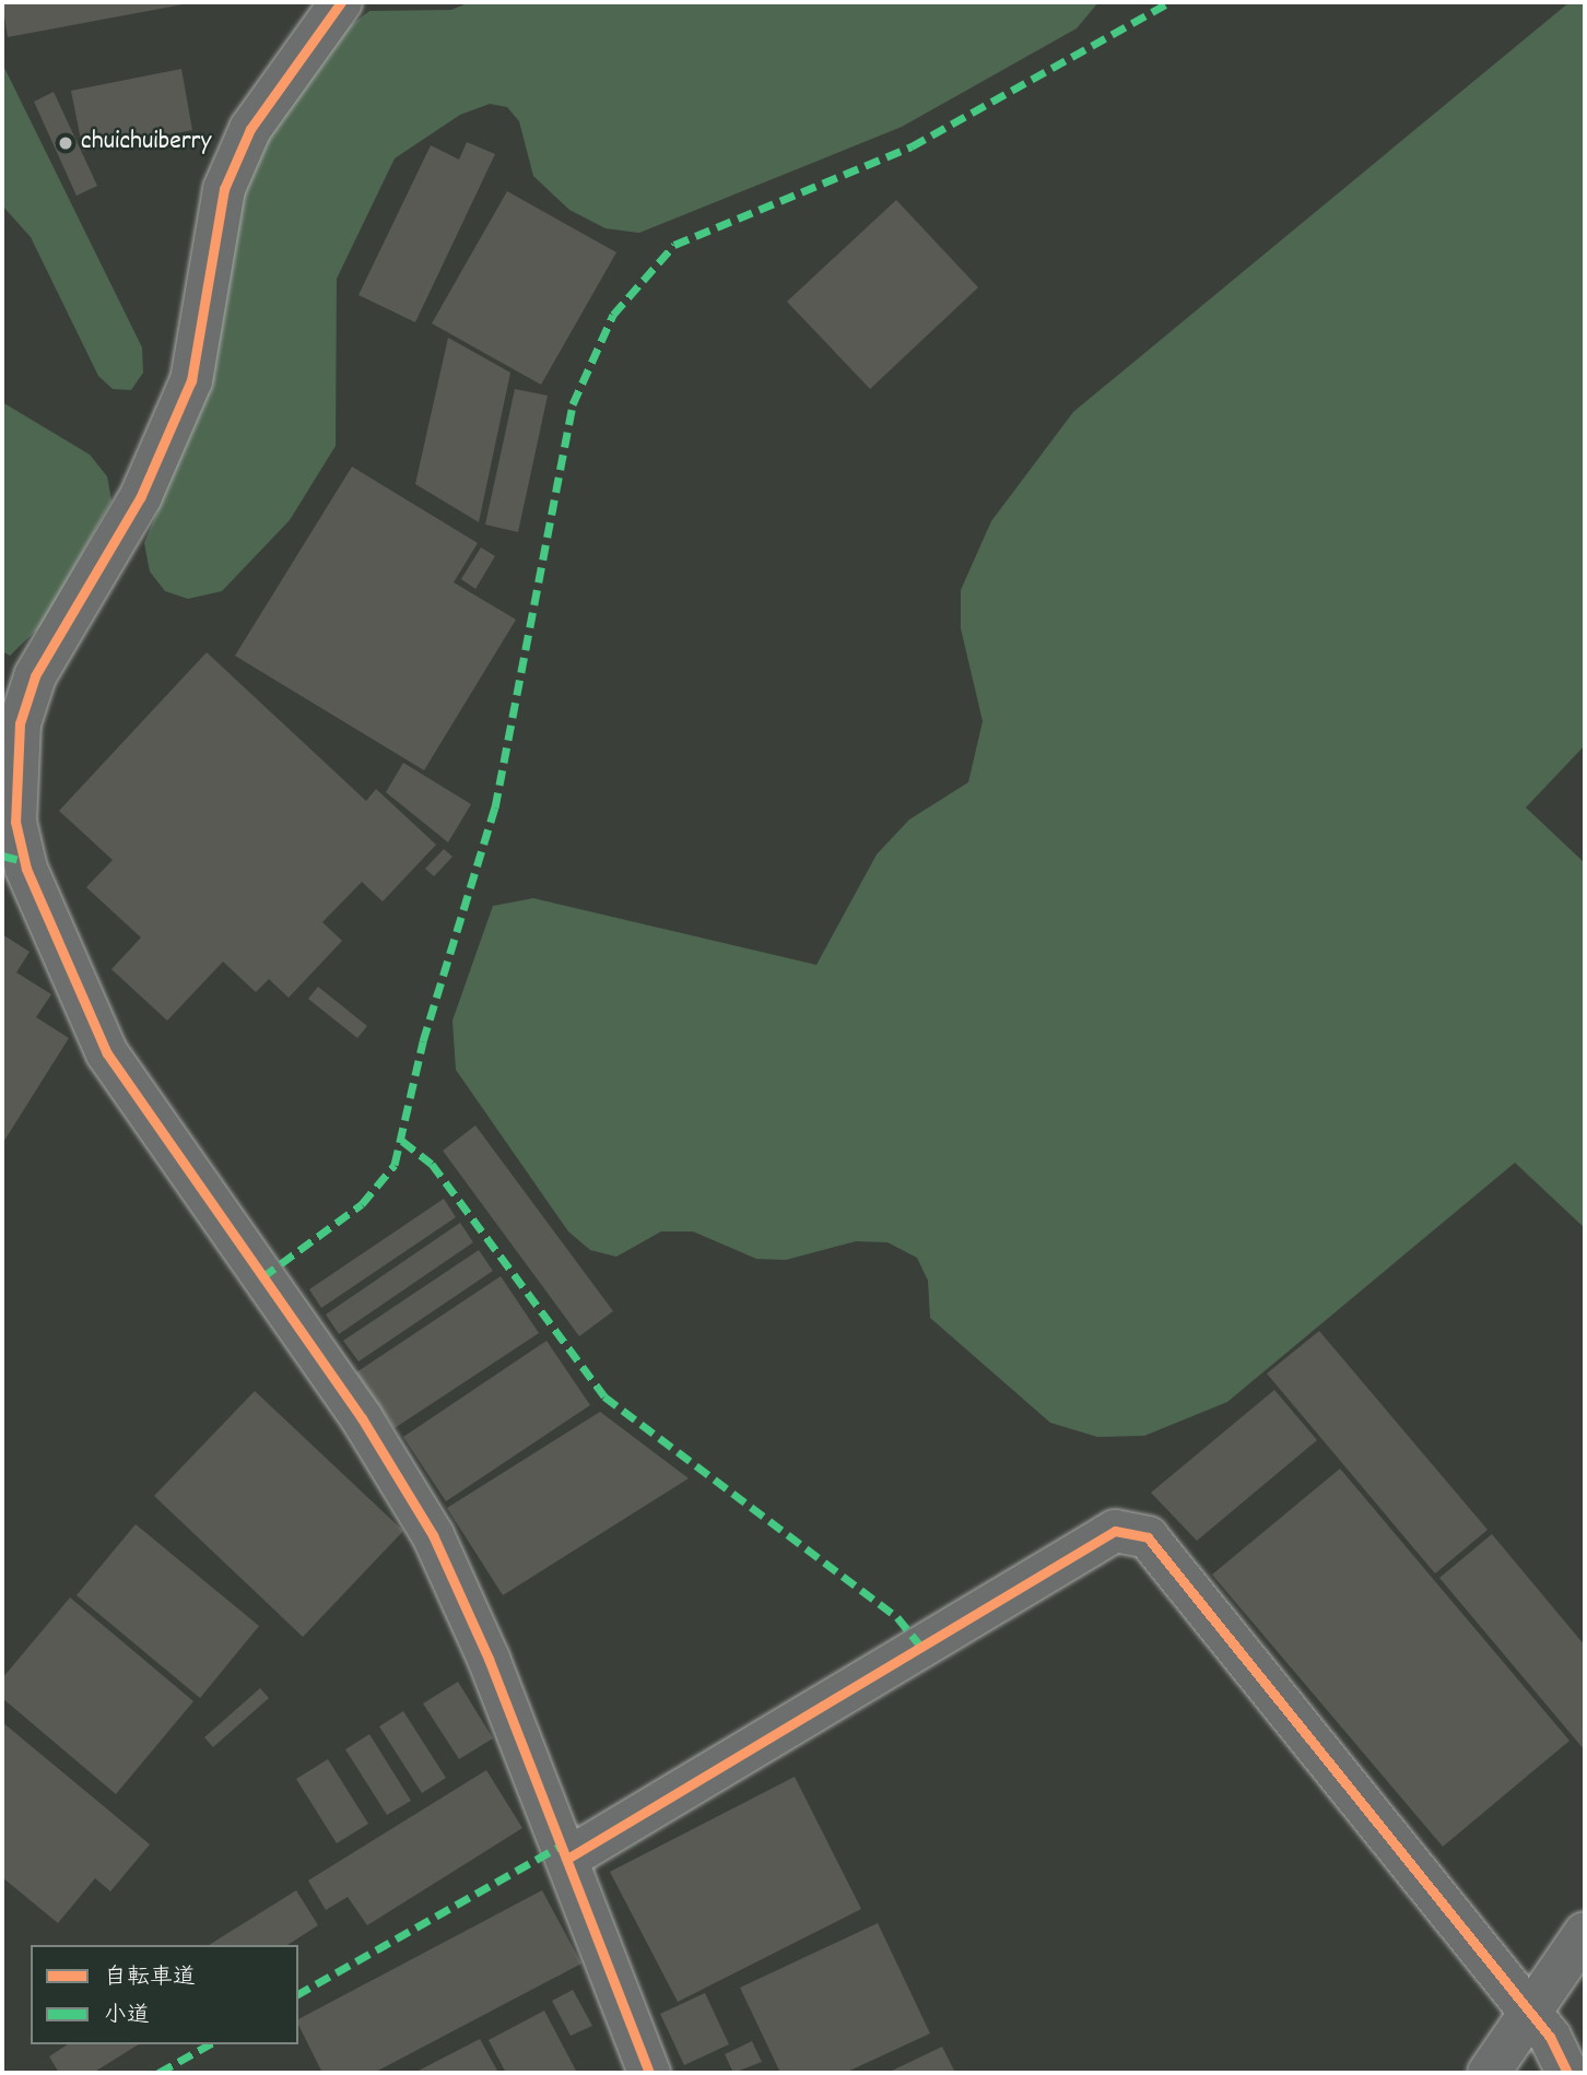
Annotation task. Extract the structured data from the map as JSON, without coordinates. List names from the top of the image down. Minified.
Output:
{"places":["chuichuiberry"],"legend":["自転車道","小道"]}
